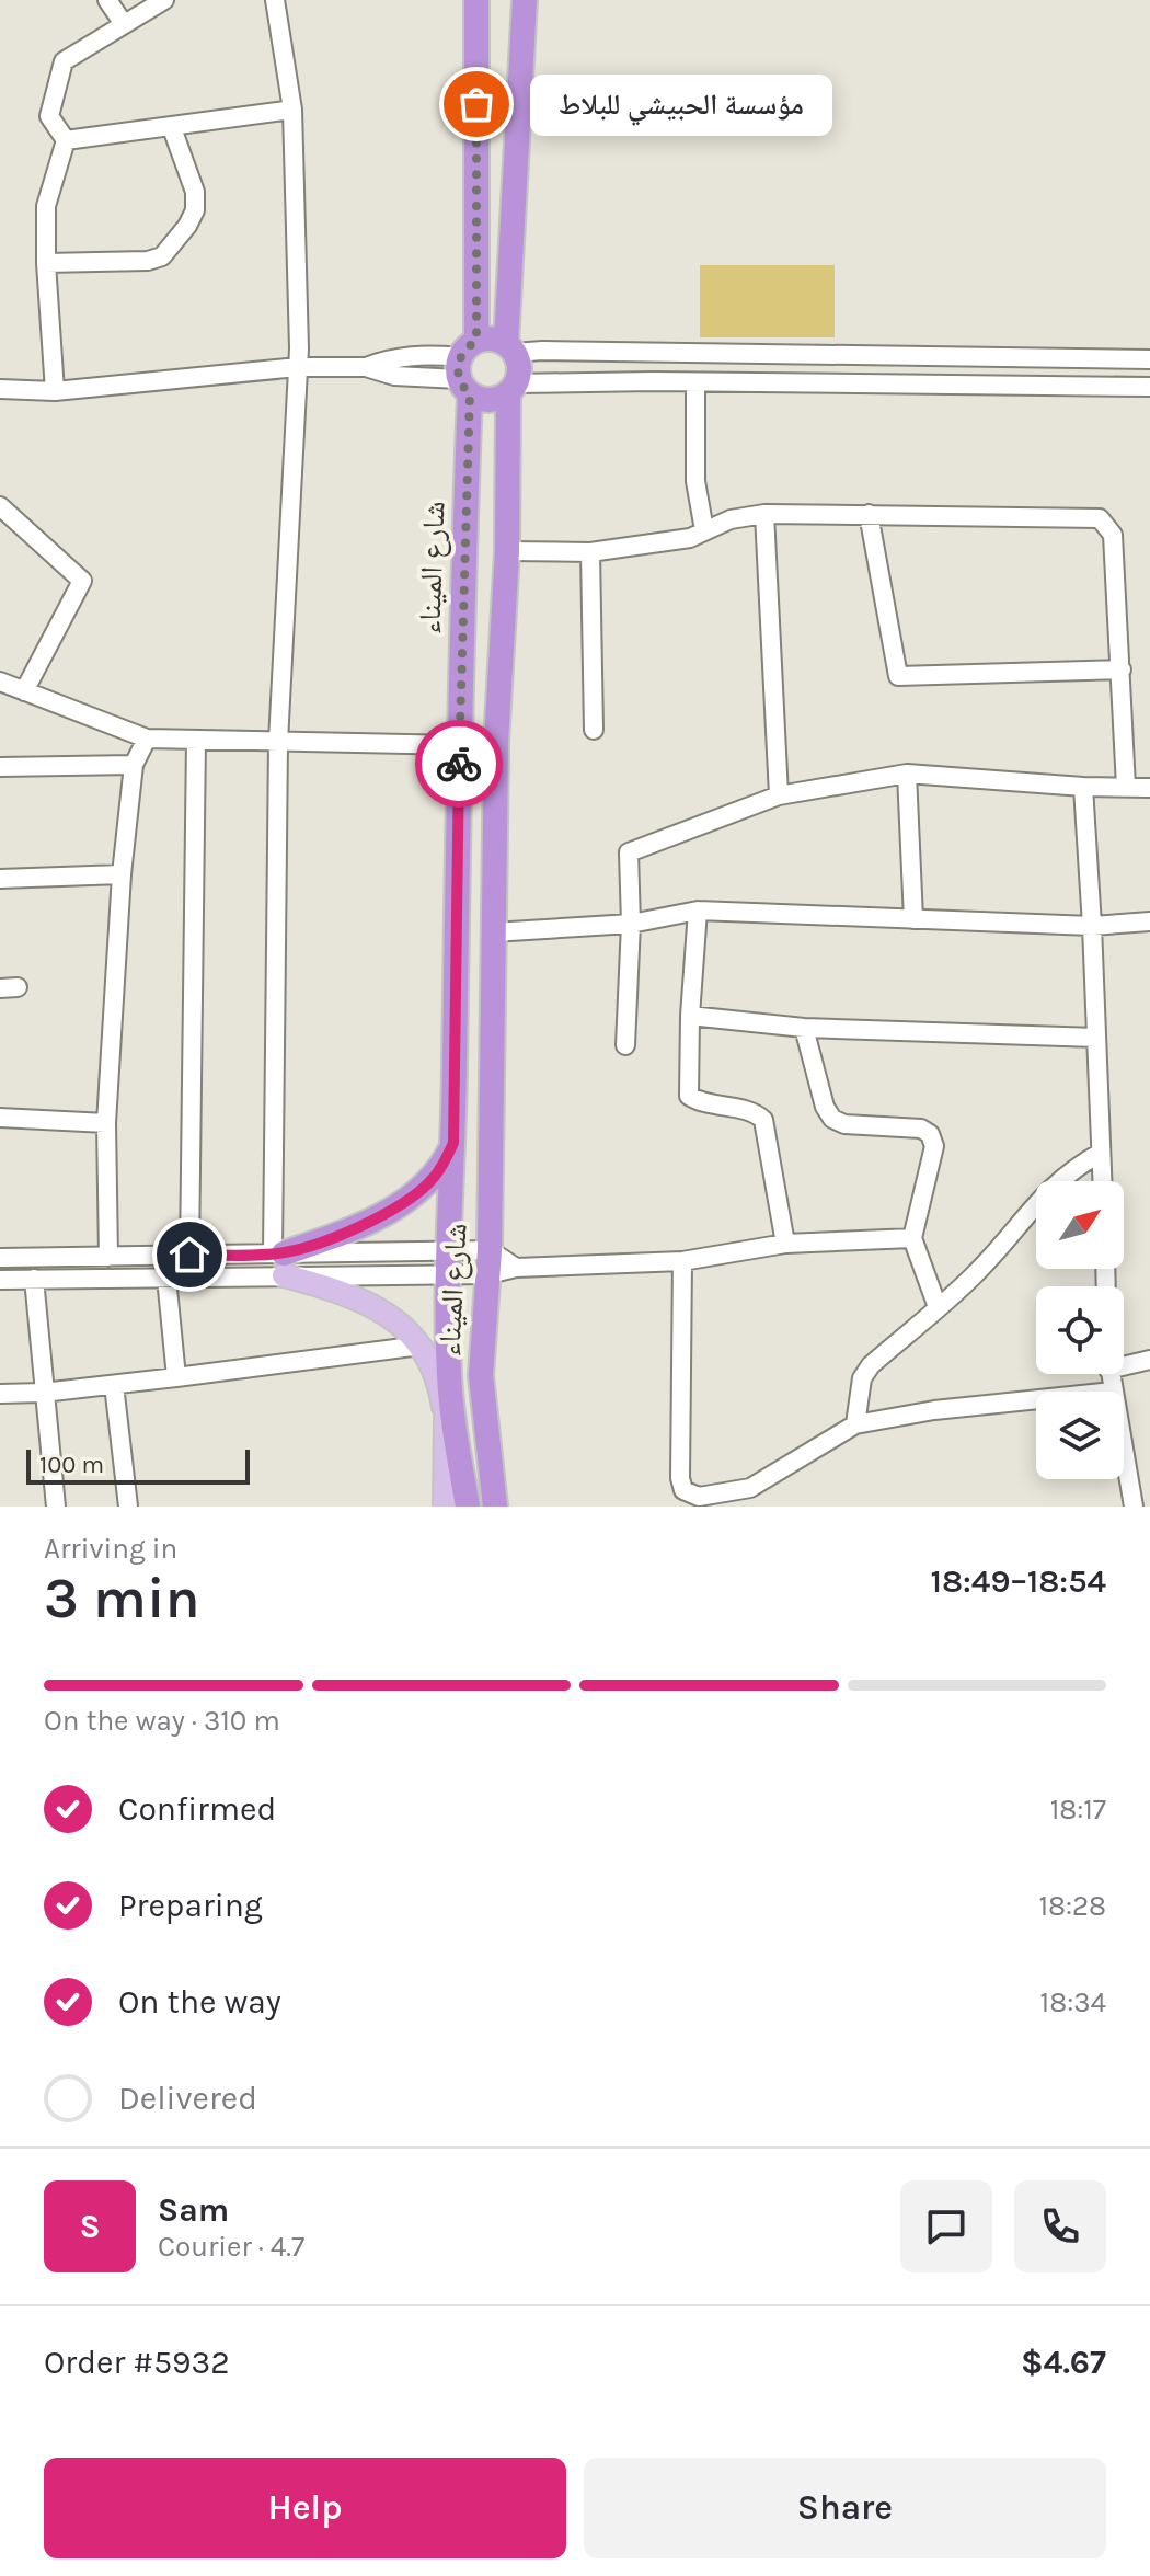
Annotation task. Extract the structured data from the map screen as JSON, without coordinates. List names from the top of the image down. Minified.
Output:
{"streets":{"highway":["شارع الميناء"]},"places":["مؤسسة الحبيشي للبلاط"],"scale_bar":"100 m","north":"top right","page":{"bubble":"مؤسسة الحبيشي للبلاط","scale":"100 m","heading":["3 min","Arriving in","18:49–18:54"],"panel":["Sam","Courier · 4.7","Order #5932","$4.67"],"bar":"On the way · 310 m","list":[["Confirmed","18:17"],["Preparing","18:28"],["On the way","18:34"],"Delivered"],"round":"S","buttons":["Help","Share"]}}
